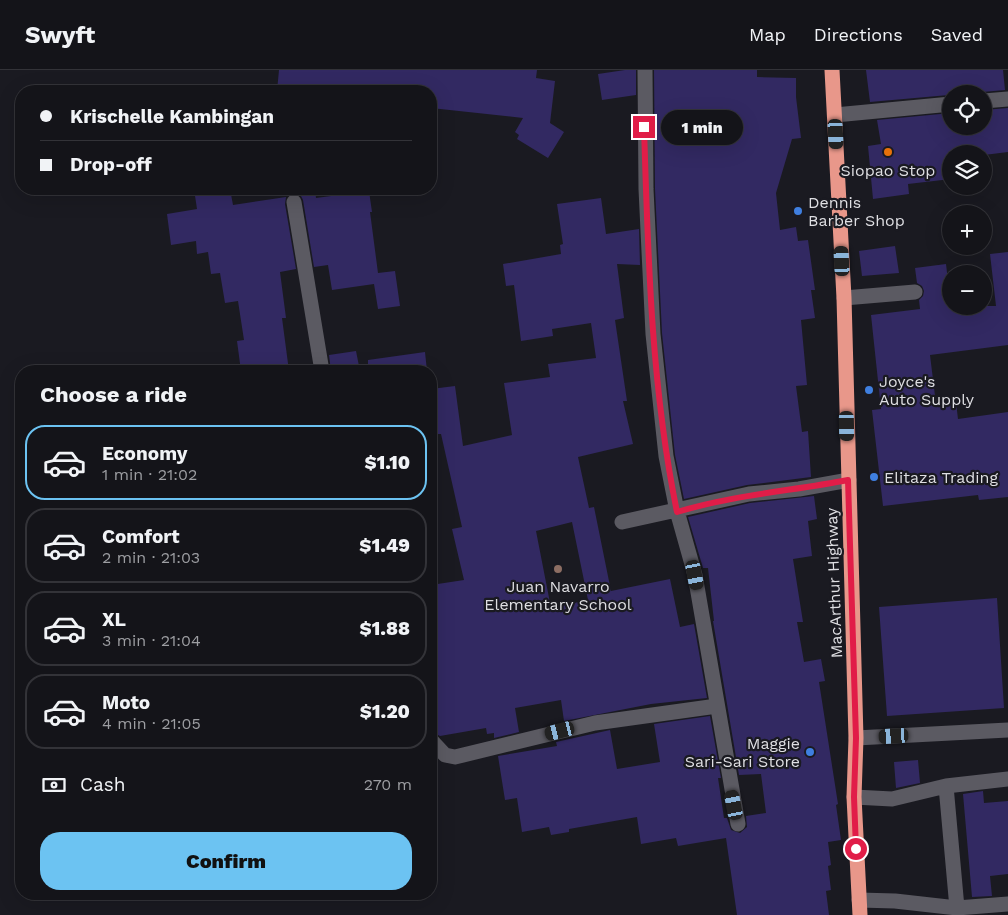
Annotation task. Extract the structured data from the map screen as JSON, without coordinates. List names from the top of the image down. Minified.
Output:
{"streets":{"highway":["MacArthur Highway"]},"places":["Siopao Stop","Dennis Barber Shop","Joyce's Auto Supply","Elitaza Trading","Juan Navarro Elementary School","Maggie Sari-Sari Store"],"page":{"header":"Swyft","nav":["Map","Directions","Saved"],"map_buttons":["+","−"],"banner":["Krischelle Kambingan","Drop-off"],"bubble":"1 min","heading":"Choose a ride","list":[{"name":"Economy","note":"1 min · 21:02","value":"$1.10"},{"name":"Comfort","note":"2 min · 21:03","value":"$1.49"},{"name":"XL","note":"3 min · 21:04","value":"$1.88"},{"name":"Moto","note":"4 min · 21:05","value":"$1.20"}],"pay":["Cash","270 m"],"buttons":"Confirm"}}
